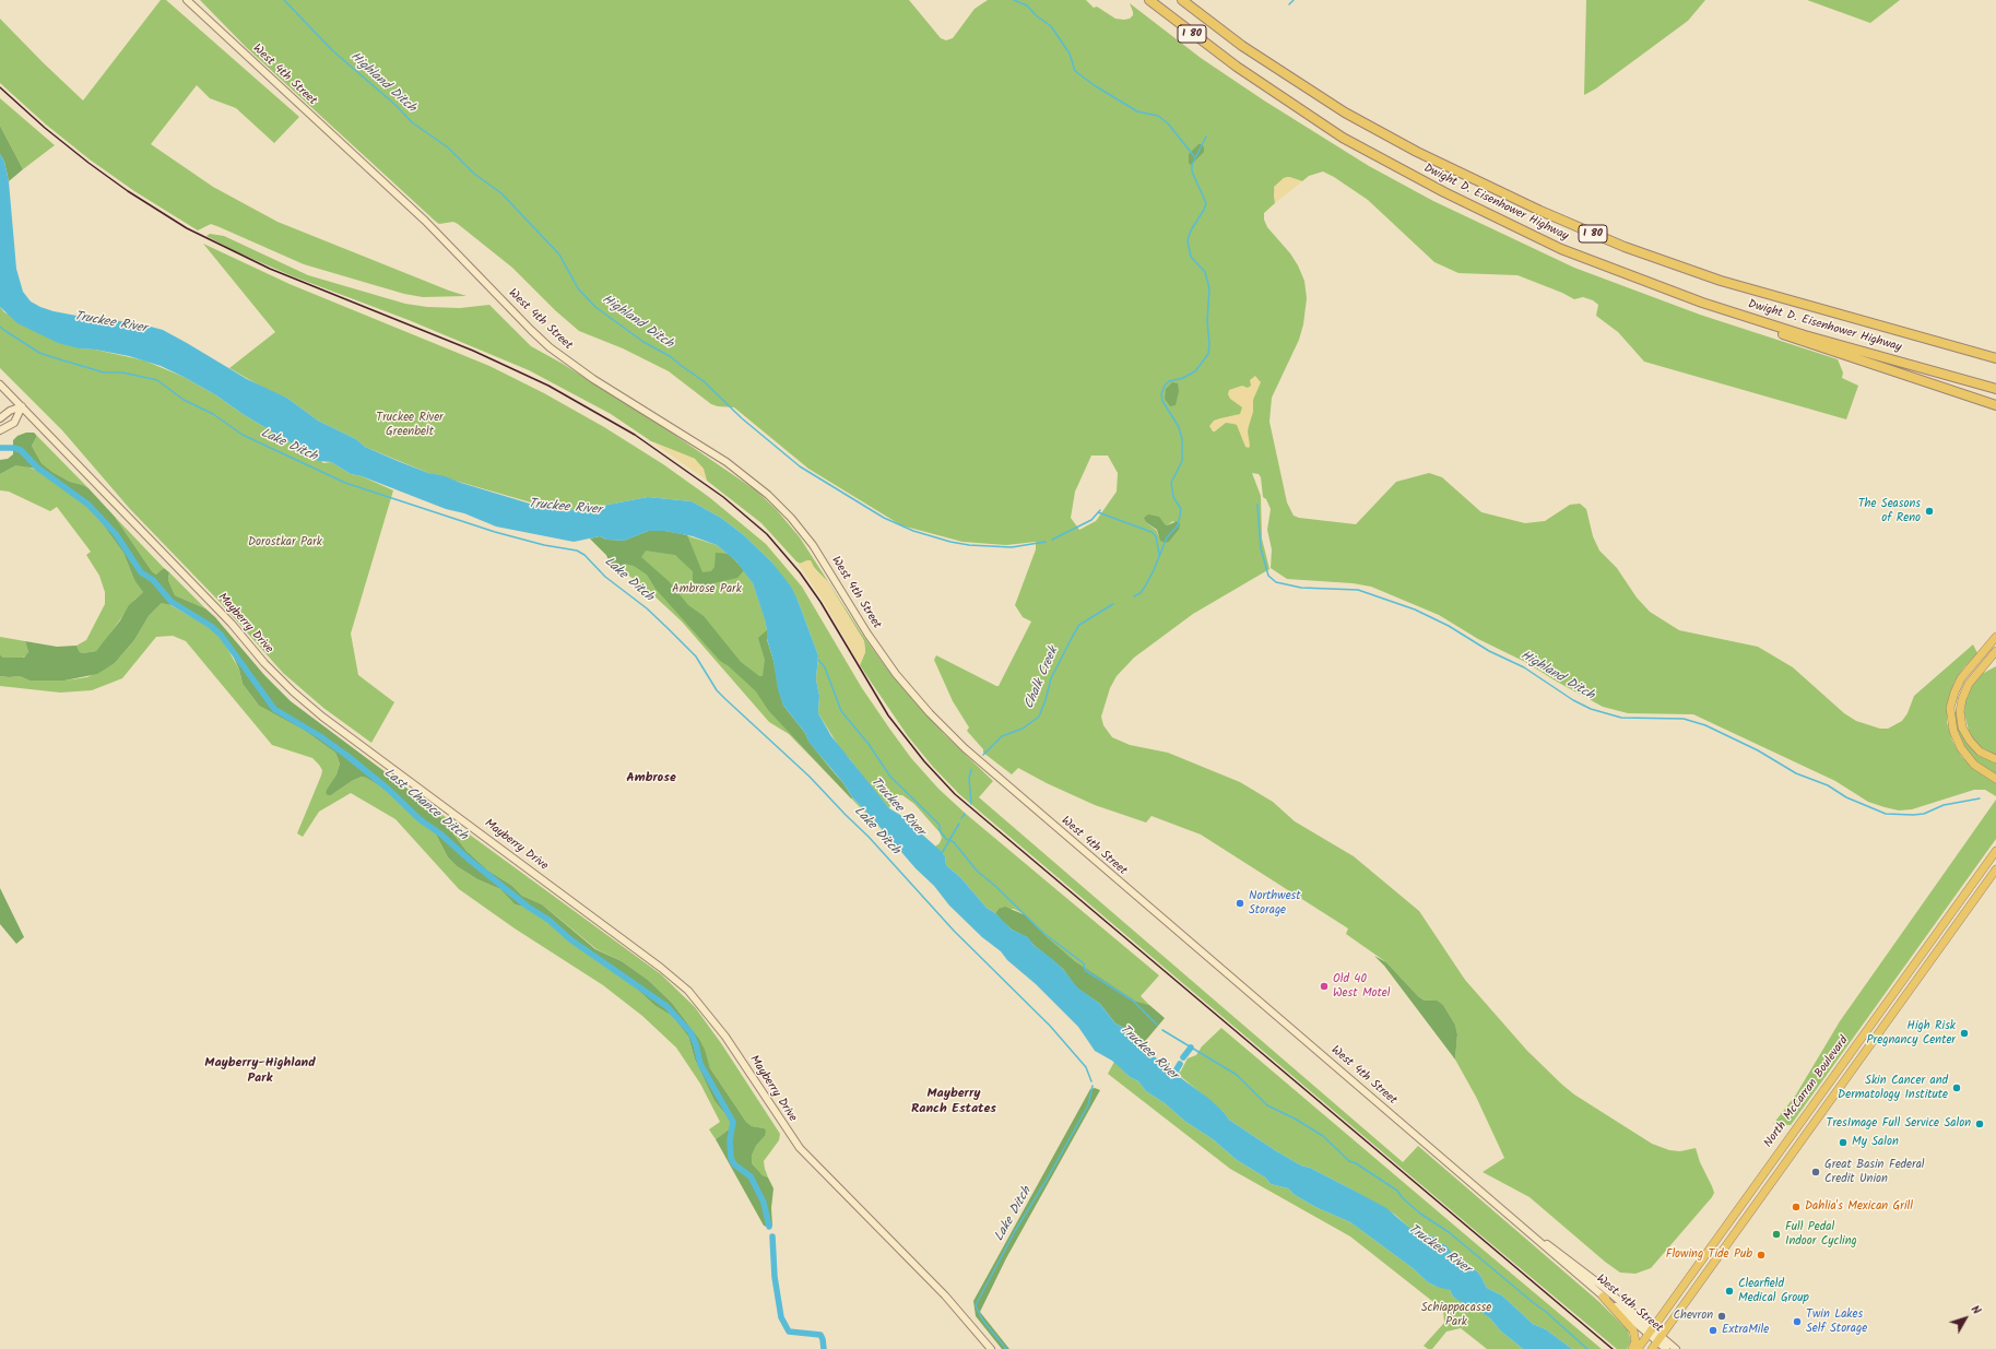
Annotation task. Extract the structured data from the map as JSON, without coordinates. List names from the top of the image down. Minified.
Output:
{"streets":{"highway":["I 80","Dwight D. Eisenhower Highway"],"main road":["West 4th Street","Mayberry Drive","North McCarran Boulevard"]},"crossings":[["West 4th Street","North McCarran Boulevard"]],"districts":["Ambrose","Mayberry-Highland Park","Mayberry Ranch Estates"],"water":["Highland Ditch","Truckee River","Lake Ditch","Chalk Creek","Last Chance Ditch"],"parks":["Truckee River Greenbelt","Dorostkar Park","Ambrose Park","Schiappacasse Park"],"places":["The Seasons of Reno","Northwest Storage","Old 40 West Motel","High Risk Pregnancy Center","Skin Cancer and Dermatology Institute","TresImage Full Service Salon","My Salon","Great Basin Federal Credit Union","Dahlia's Mexican Grill","Full Pedal Indoor Cycling","Flowing Tide Pub","Clearfield Medical Group","Chevron","Twin Lakes Self Storage","ExtraMile"],"north":"top right"}
